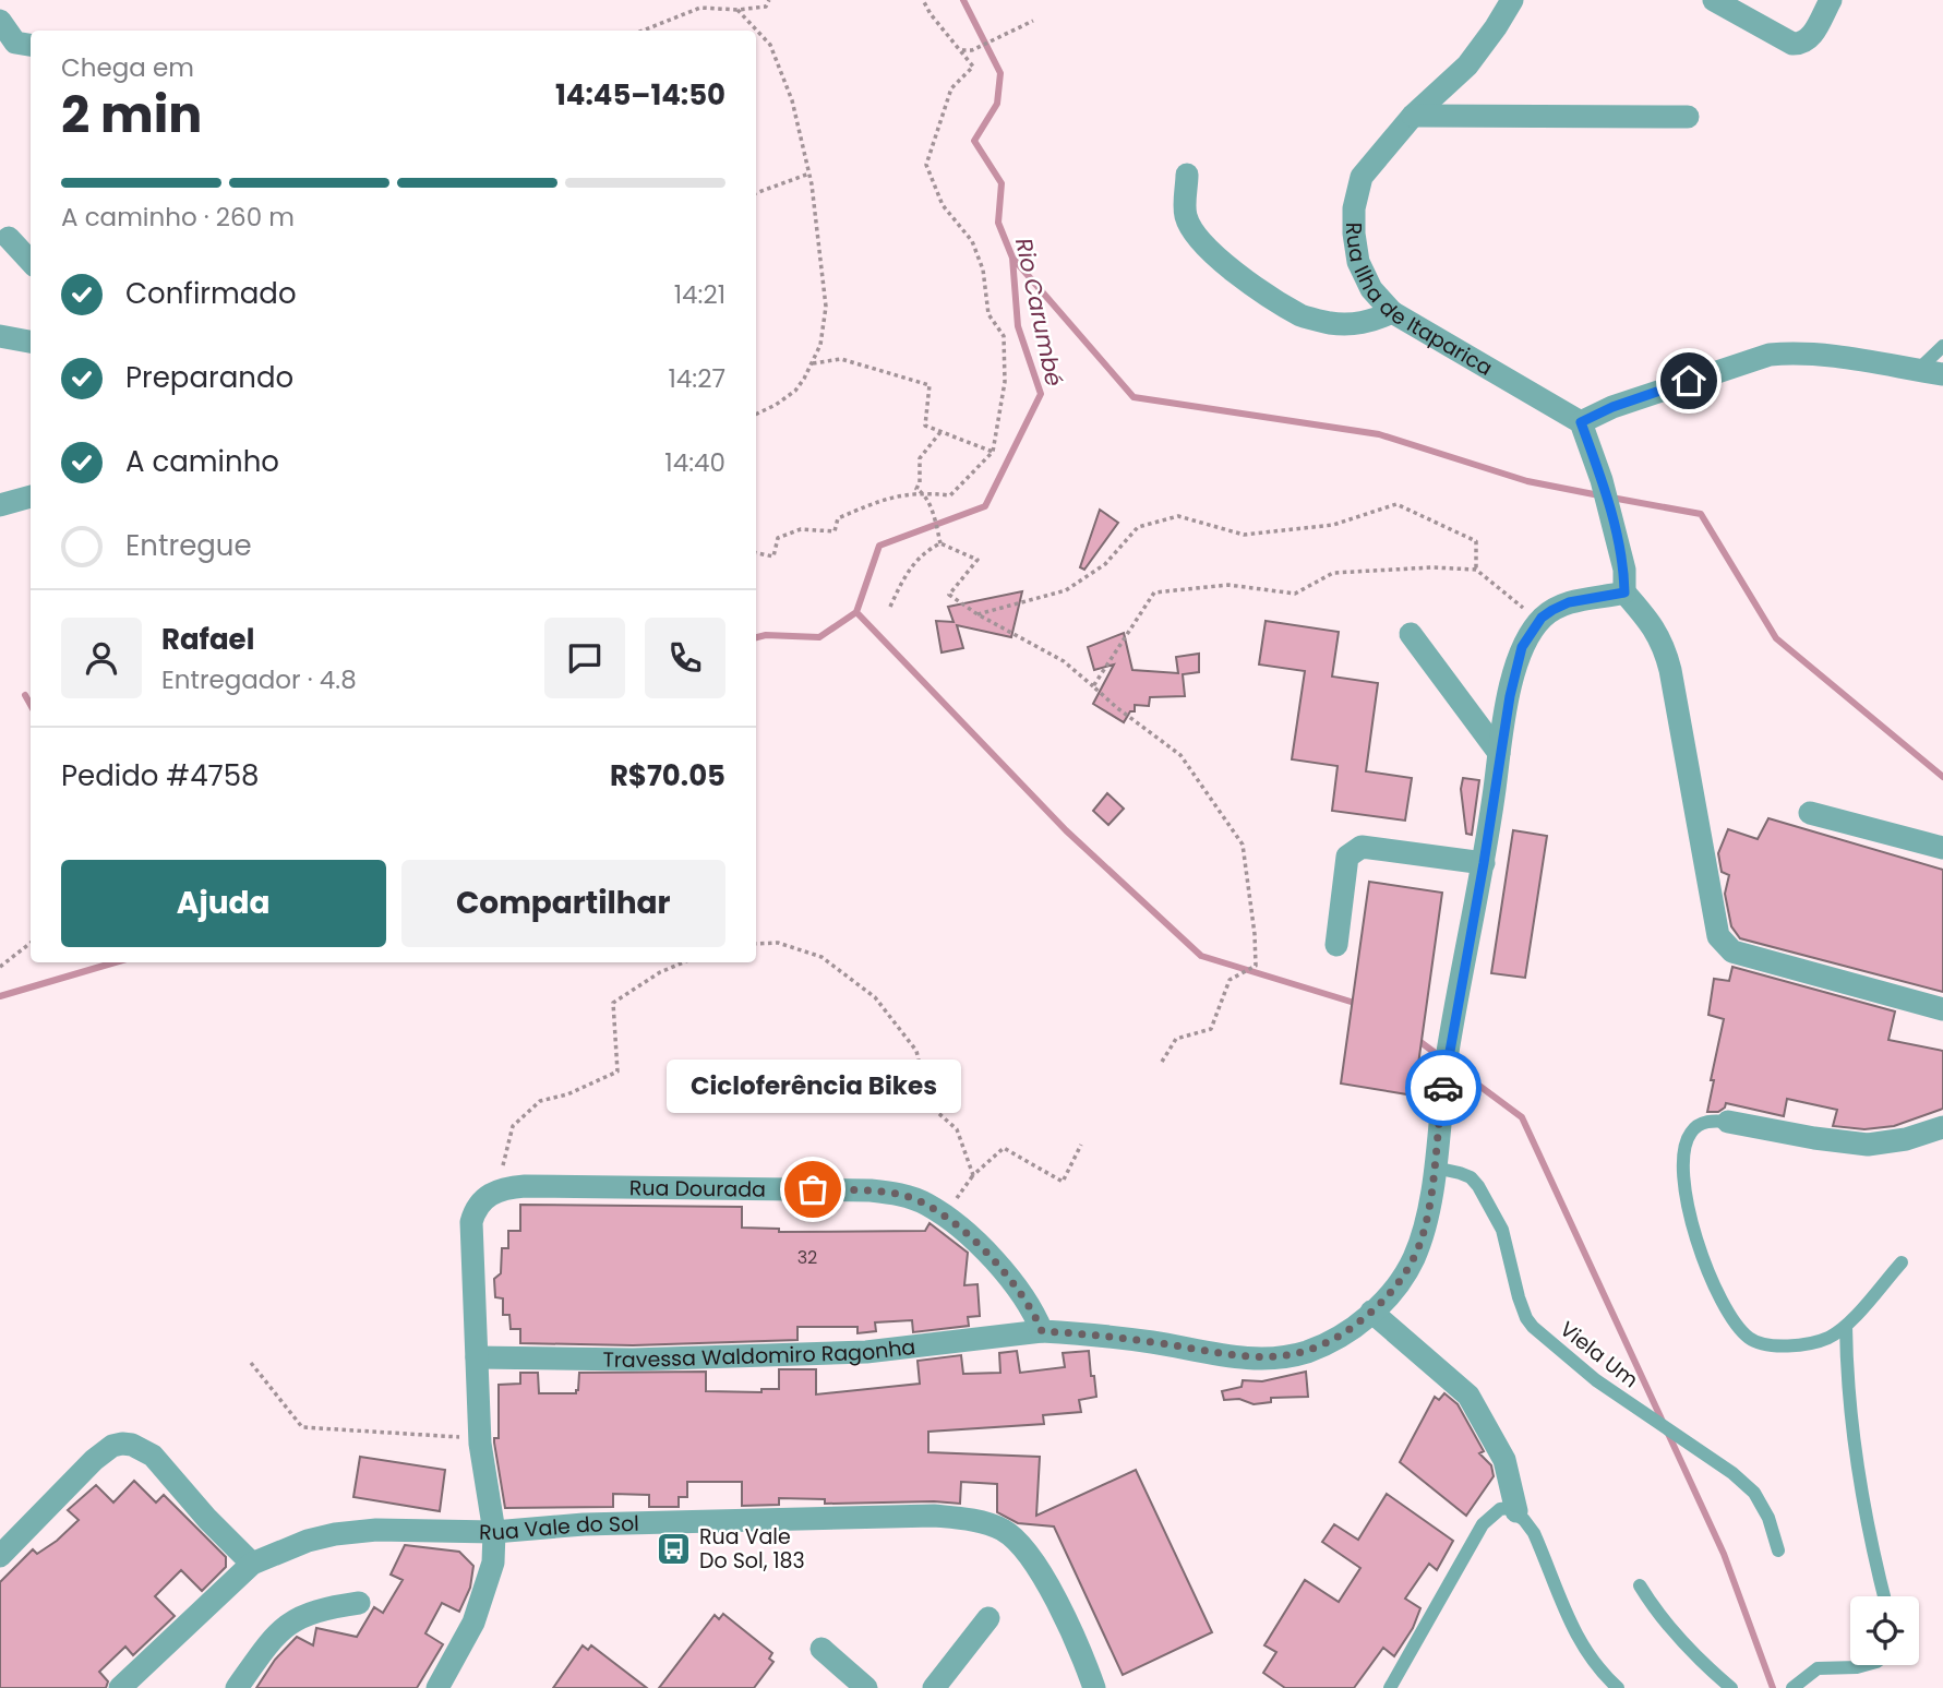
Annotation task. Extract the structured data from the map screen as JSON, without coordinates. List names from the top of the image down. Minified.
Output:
{"streets":{"street":["Rua Ilha de Itaparica","Rua Dourada","Travessa Waldomiro Ragonha","Rua Vale do Sol"],"lane":["Viela Um"]},"crossings":[["Rua Dourada","Travessa Waldomiro Ragonha"]],"water":["Rio Carumbé"],"places":{"other":["Cicloferência Bikes"],"bus stop":["Rua Vale Do Sol, 183"]},"house_numbers":["32"],"page":{"heading":["2 min","Chega em","14:45–14:50"],"panel":["Rafael","Entregador · 4.8","Pedido #4758","R$70.05"],"bar":"A caminho · 260 m","list":[["Confirmado","14:21"],["Preparando","14:27"],["A caminho","14:40"],"Entregue"],"buttons":["Ajuda","Compartilhar"],"bubble":"Cicloferência Bikes"}}
